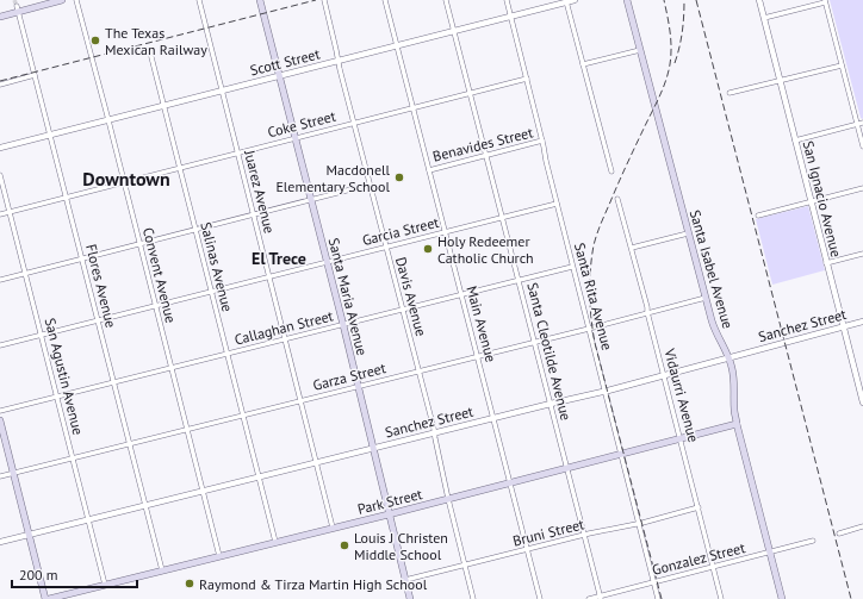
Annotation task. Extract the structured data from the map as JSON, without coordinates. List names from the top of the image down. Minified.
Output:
{"streets":{"main road":["Santa Isabel Avenue","Santa Maria Avenue","Park Street"],"street":["Scott Street","Coke Street","Benavides Street","Juarez Avenue","San Ignacio Avenue","Garcia Street","Salinas Avenue","Convent Avenue","Flores Avenue","Davis Avenue","Santa Rita Avenue","Main Avenue","Sanchez Street","Callaghan Street","Santa Cleotilde Avenue","San Agustin Avenue","Garza Street","Vidaurri Avenue","Bruni Street","Gonzalez Street"]},"crossings":[["Scott Street","Juarez Avenue"],["Scott Street","Salinas Avenue"],["Scott Street","Convent Avenue"],["Scott Street","Flores Avenue"],["Scott Street","Santa Maria Avenue"],["Scott Street","Davis Avenue"],["Scott Street","Santa Rita Avenue"],["Scott Street","Main Avenue"],["Scott Street","Santa Cleotilde Avenue"],["Coke Street","Juarez Avenue"],["Coke Street","Salinas Avenue"],["Coke Street","Convent Avenue"],["Coke Street","Flores Avenue"],["Coke Street","Santa Maria Avenue"],["Coke Street","Davis Avenue"],["Coke Street","Santa Rita Avenue"],["Coke Street","Main Avenue"],["Coke Street","Santa Cleotilde Avenue"],["Coke Street","San Agustin Avenue"],["Benavides Street","Santa Rita Avenue"],["Benavides Street","Main Avenue"],["Benavides Street","Santa Cleotilde Avenue"],["Juarez Avenue","Garcia Street"],["Juarez Avenue","Sanchez Street"],["Juarez Avenue","Callaghan Street"],["Juarez Avenue","Garza Street"],["Juarez Avenue","Park Street"],["San Ignacio Avenue","Sanchez Street"],["Garcia Street","Salinas Avenue"],["Garcia Street","Convent Avenue"],["Garcia Street","Flores Avenue"],["Garcia Street","Santa Maria Avenue"],["Garcia Street","Davis Avenue"],["Garcia Street","Santa Rita Avenue"],["Garcia Street","Main Avenue"],["Garcia Street","Santa Cleotilde Avenue"],["Garcia Street","San Agustin Avenue"],["Salinas Avenue","Sanchez Street"],["Salinas Avenue","Callaghan Street"],["Salinas Avenue","Garza Street"],["Salinas Avenue","Park Street"],["Santa Isabel Avenue","Sanchez Street"],["Santa Isabel Avenue","Garza Street"],["Santa Isabel Avenue","Park Street"],["Santa Isabel Avenue","Gonzalez Street"],["Convent Avenue","Sanchez Street"],["Convent Avenue","Callaghan Street"],["Convent Avenue","Garza Street"],["Convent Avenue","Park Street"],["Flores Avenue","Sanchez Street"],["Flores Avenue","Callaghan Street"],["Flores Avenue","Garza Street"],["Flores Avenue","Park Street"],["Santa Maria Avenue","Sanchez Street"],["Santa Maria Avenue","Callaghan Street"],["Santa Maria Avenue","Garza Street"],["Santa Maria Avenue","Park Street"],["Santa Maria Avenue","Bruni Street"],["Davis Avenue","Sanchez Street"],["Davis Avenue","Callaghan Street"],["Davis Avenue","Garza Street"],["Davis Avenue","Park Street"],["Davis Avenue","Bruni Street"],["Santa Rita Avenue","Sanchez Street"],["Santa Rita Avenue","Callaghan Street"],["Santa Rita Avenue","Garza Street"],["Santa Rita Avenue","Park Street"],["Santa Rita Avenue","Bruni Street"],["Santa Rita Avenue","Gonzalez Street"],["Main Avenue","Sanchez Street"],["Main Avenue","Callaghan Street"],["Main Avenue","Garza Street"],["Main Avenue","Park Street"],["Main Avenue","Bruni Street"],["Sanchez Street","Santa Cleotilde Avenue"],["Sanchez Street","San Agustin Avenue"],["Sanchez Street","Vidaurri Avenue"],["Callaghan Street","Santa Cleotilde Avenue"],["Callaghan Street","San Agustin Avenue"],["Santa Cleotilde Avenue","Garza Street"],["Santa Cleotilde Avenue","Park Street"],["Santa Cleotilde Avenue","Bruni Street"],["Santa Cleotilde Avenue","Gonzalez Street"],["San Agustin Avenue","Garza Street"],["San Agustin Avenue","Park Street"],["Garza Street","Vidaurri Avenue"],["Vidaurri Avenue","Park Street"],["Vidaurri Avenue","Bruni Street"],["Vidaurri Avenue","Gonzalez Street"]],"districts":["Downtown","El Trece"],"places":["The Texas Mexican Railway","Macdonell Elementary School","Holy Redeemer Catholic Church","Louis J Christen Middle School","Raymond & Tirza Martin High School"],"scale_bar":"200 m"}
